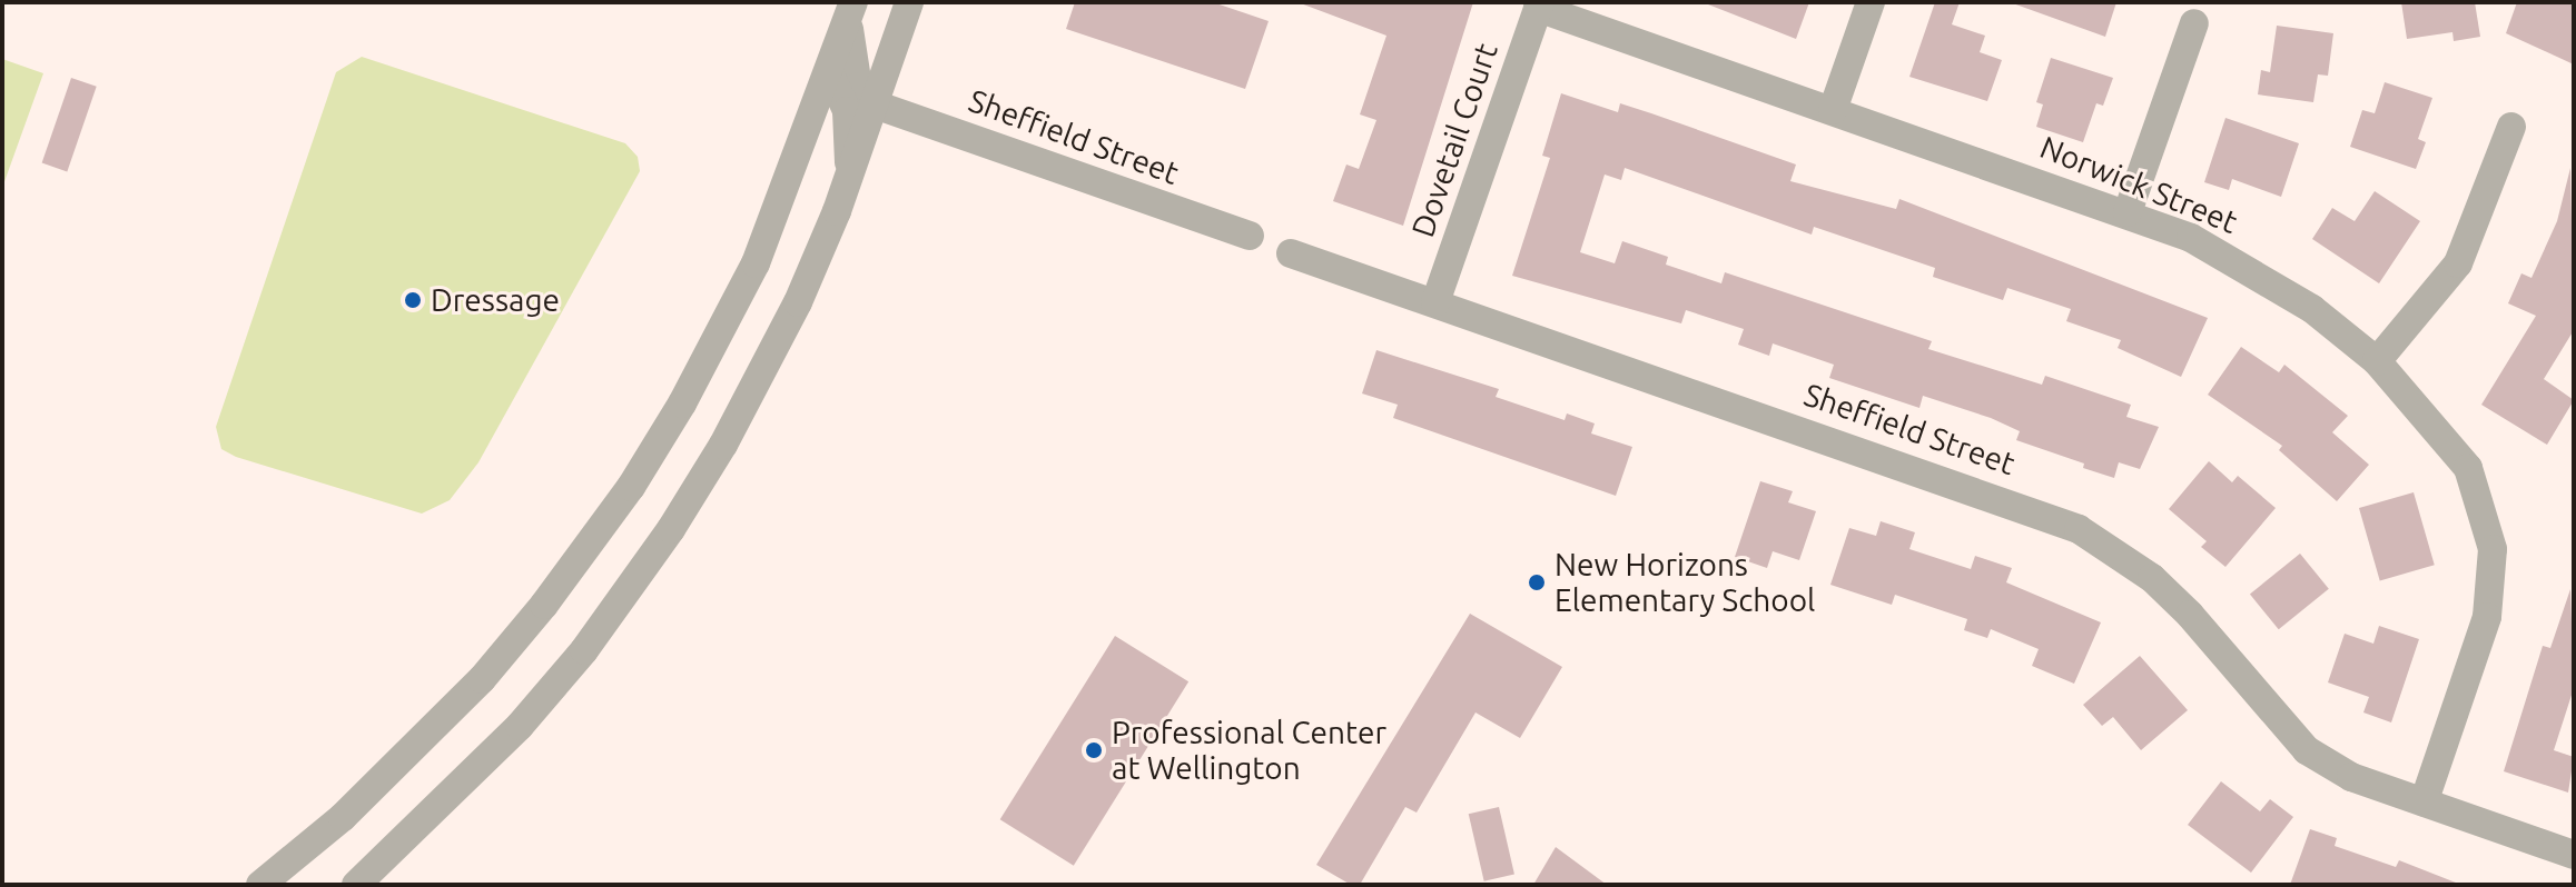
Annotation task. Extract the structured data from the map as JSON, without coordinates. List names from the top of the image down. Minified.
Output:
{"streets":{"street":["Sheffield Street","Dovetail Court","Norwick Street"]},"crossings":[["Sheffield Street","Dovetail Court"],["Sheffield Street","Norwick Street"],["Dovetail Court","Norwick Street"]],"places":["Dressage","New Horizons Elementary School","Professional Center at Wellington"]}
